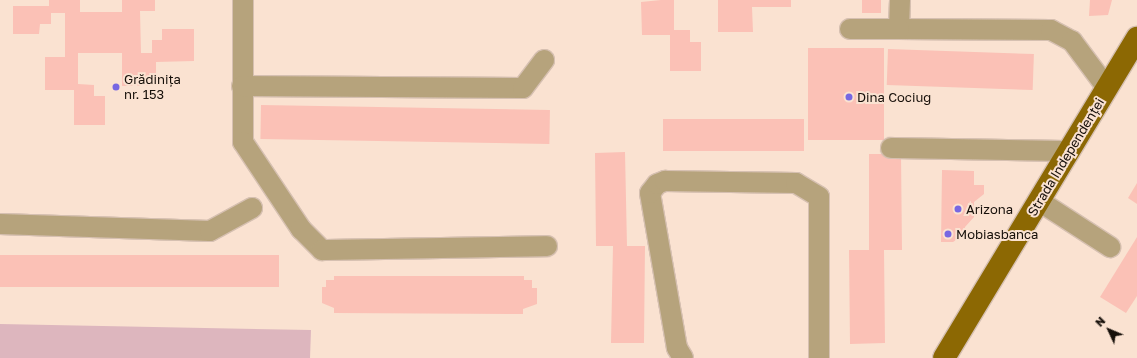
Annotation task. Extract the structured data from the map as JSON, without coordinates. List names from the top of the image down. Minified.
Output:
{"streets":{"main road":["Strada Independenței"]},"places":["Grădinița nr. 153","Dina Cociug","Arizona","Mobiasbanca"],"north":"top left"}
